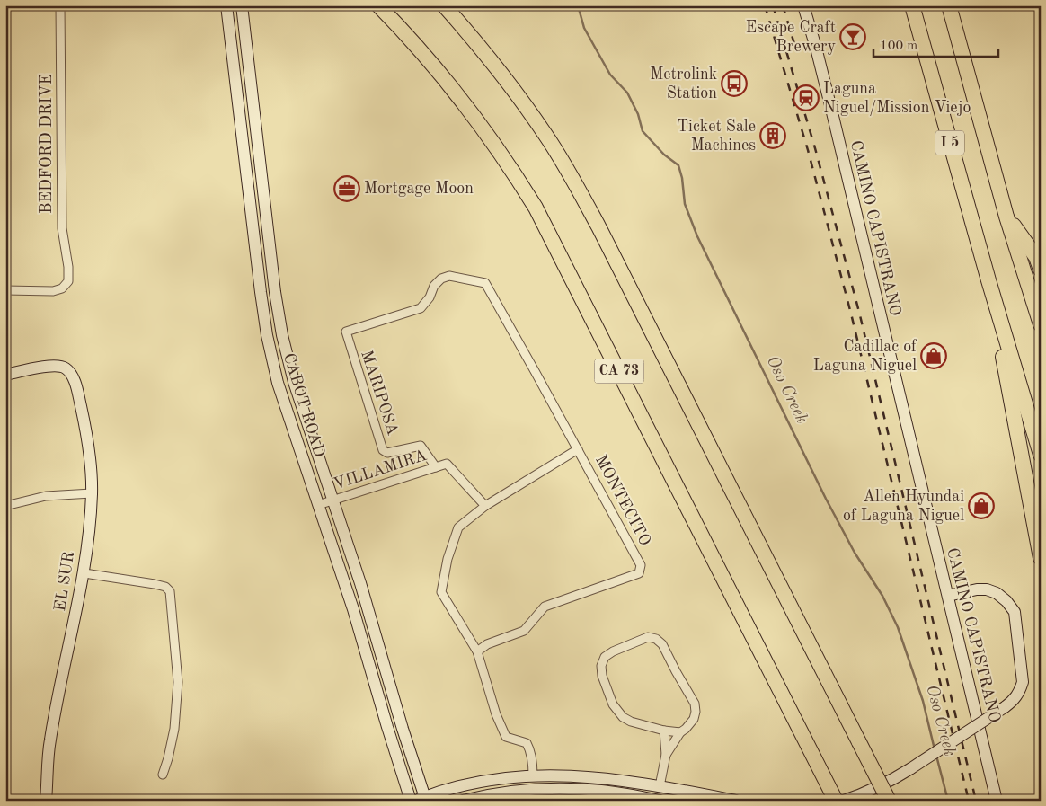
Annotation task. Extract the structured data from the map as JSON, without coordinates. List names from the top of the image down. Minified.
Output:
{"streets":{"highway":["I 5","CA 73"],"main road":["CAMINO CAPISTRANO","CABOT ROAD","EL SUR"],"street":["BEDFORD DRIVE","MARIPOSA","VILLAMIRA","MONTECITO"]},"crossings":[["MARIPOSA","VILLAMIRA"],["MARIPOSA","MONTECITO"],["CABOT ROAD","VILLAMIRA"]],"water":["Oso Creek"],"places":{"bar":["Escape Craft Brewery"],"bus stop":["Metrolink Station"],"station":["Laguna Niguel/Mission Viejo"],"building":["Ticket Sale Machines"],"office":["Mortgage Moon"],"shop":["Cadillac of Laguna Niguel","Allen Hyundai of Laguna Niguel"]},"scale_bar":"100 m"}
